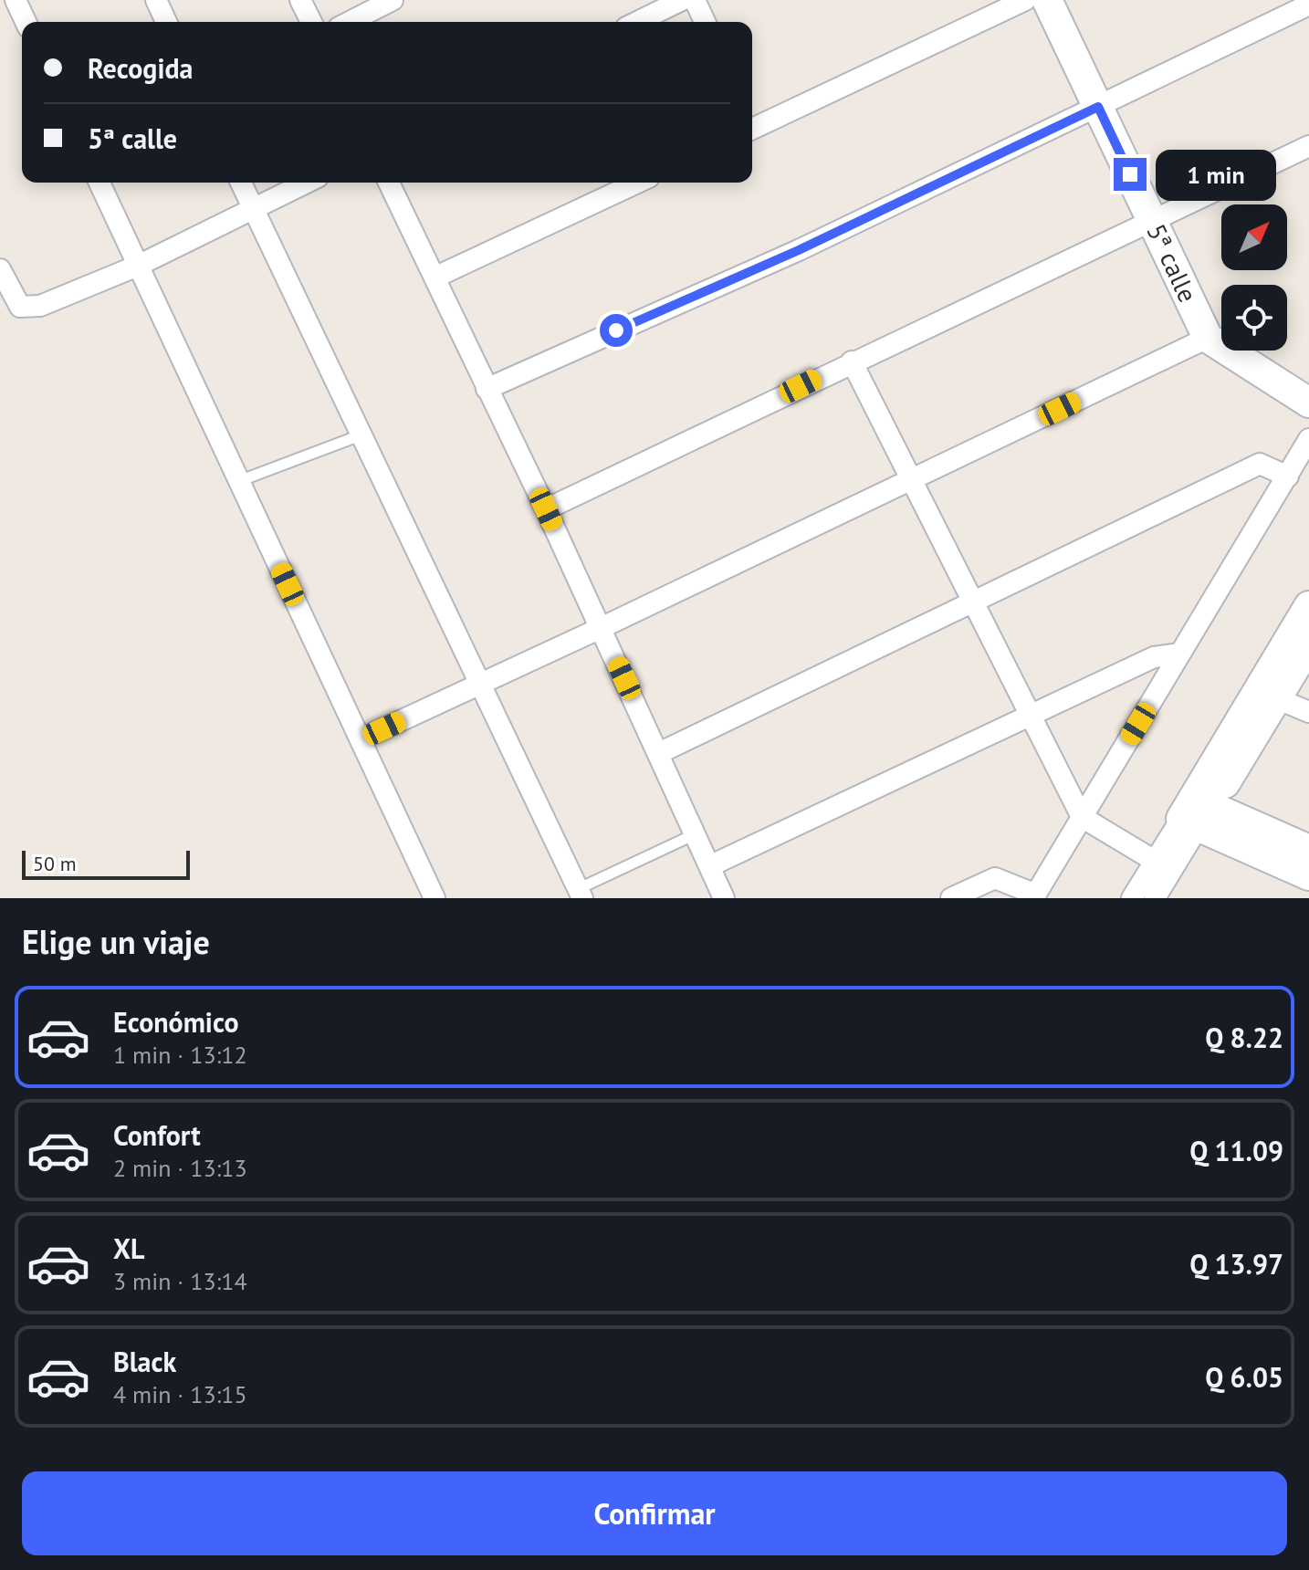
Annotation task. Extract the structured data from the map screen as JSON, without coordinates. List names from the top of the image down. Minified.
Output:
{"streets":{"street":["5ª calle"]},"scale_bar":"50 m","north":"top right","page":{"banner":["Recogida","5ª calle"],"bubble":"1 min","scale":"50 m","heading":"Elige un viaje","list":[{"name":"Económico","note":"1 min · 13:12","value":"Q 8.22"},{"name":"Confort","note":"2 min · 13:13","value":"Q 11.09"},{"name":"XL","note":"3 min · 13:14","value":"Q 13.97"},{"name":"Black","note":"4 min · 13:15","value":"Q 6.05"}],"buttons":"Confirmar"}}
